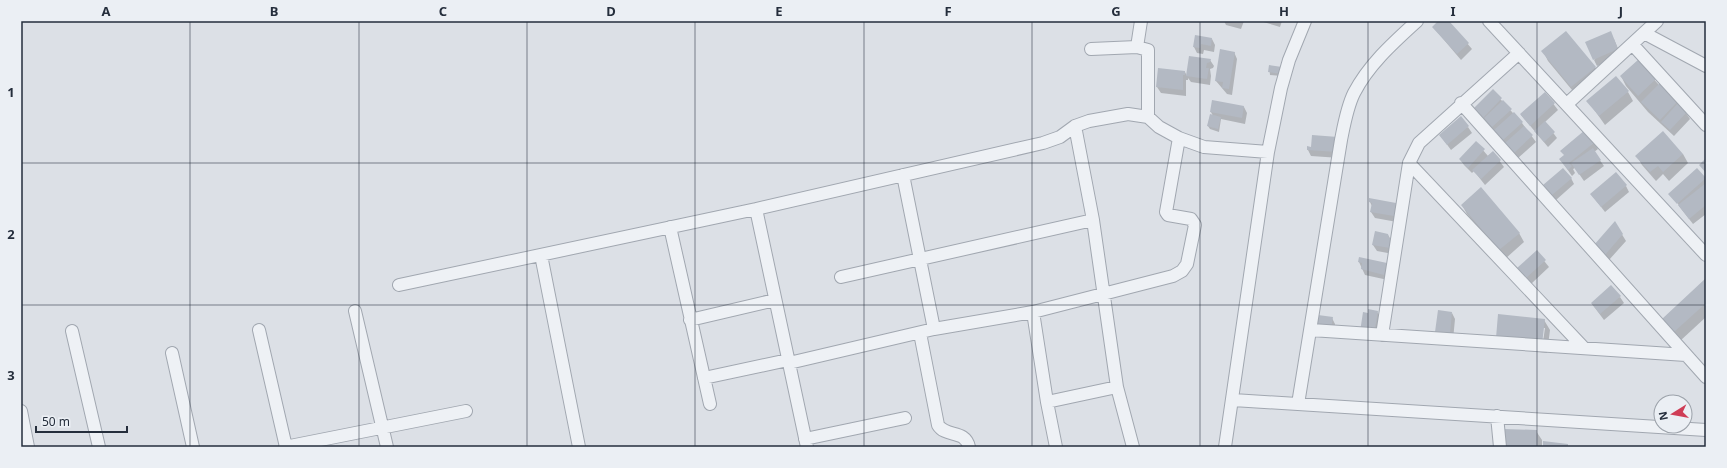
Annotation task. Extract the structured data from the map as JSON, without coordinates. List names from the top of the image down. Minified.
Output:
{"scale_bar":"50 m","north":"left","grid":{"columns":["A","B","C","D","E","F","G","H","I","J"],"rows":["1","2","3"]}}
